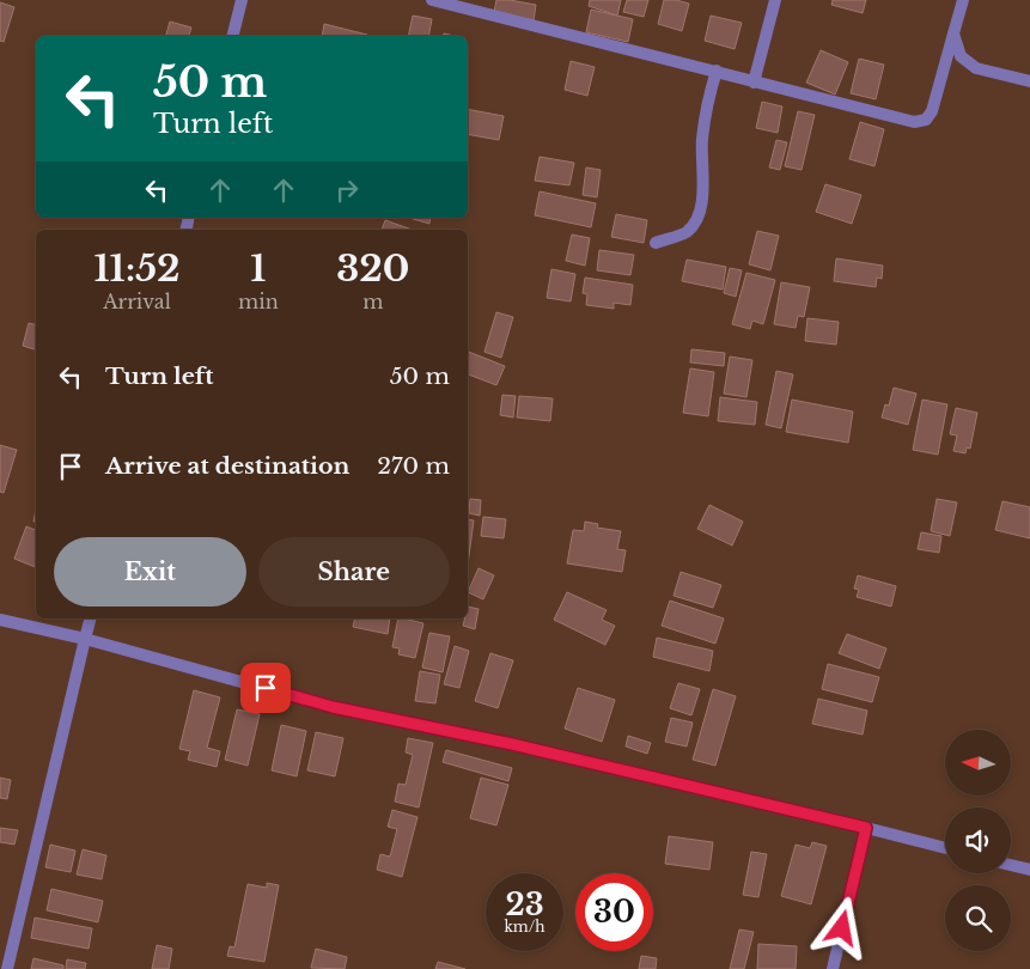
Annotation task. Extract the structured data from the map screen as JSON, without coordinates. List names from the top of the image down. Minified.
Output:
{"north":"left","page":{"turn":["50 m","Turn left"],"eta":["11:52","Arrival","1","min","320","m"],"list":[{"name":"Turn left","value":"50 m"},{"name":"Arrive at destination","value":"270 m"}],"buttons":["Exit","Share"],"speed":"23 km/h","limit":"30"}}
